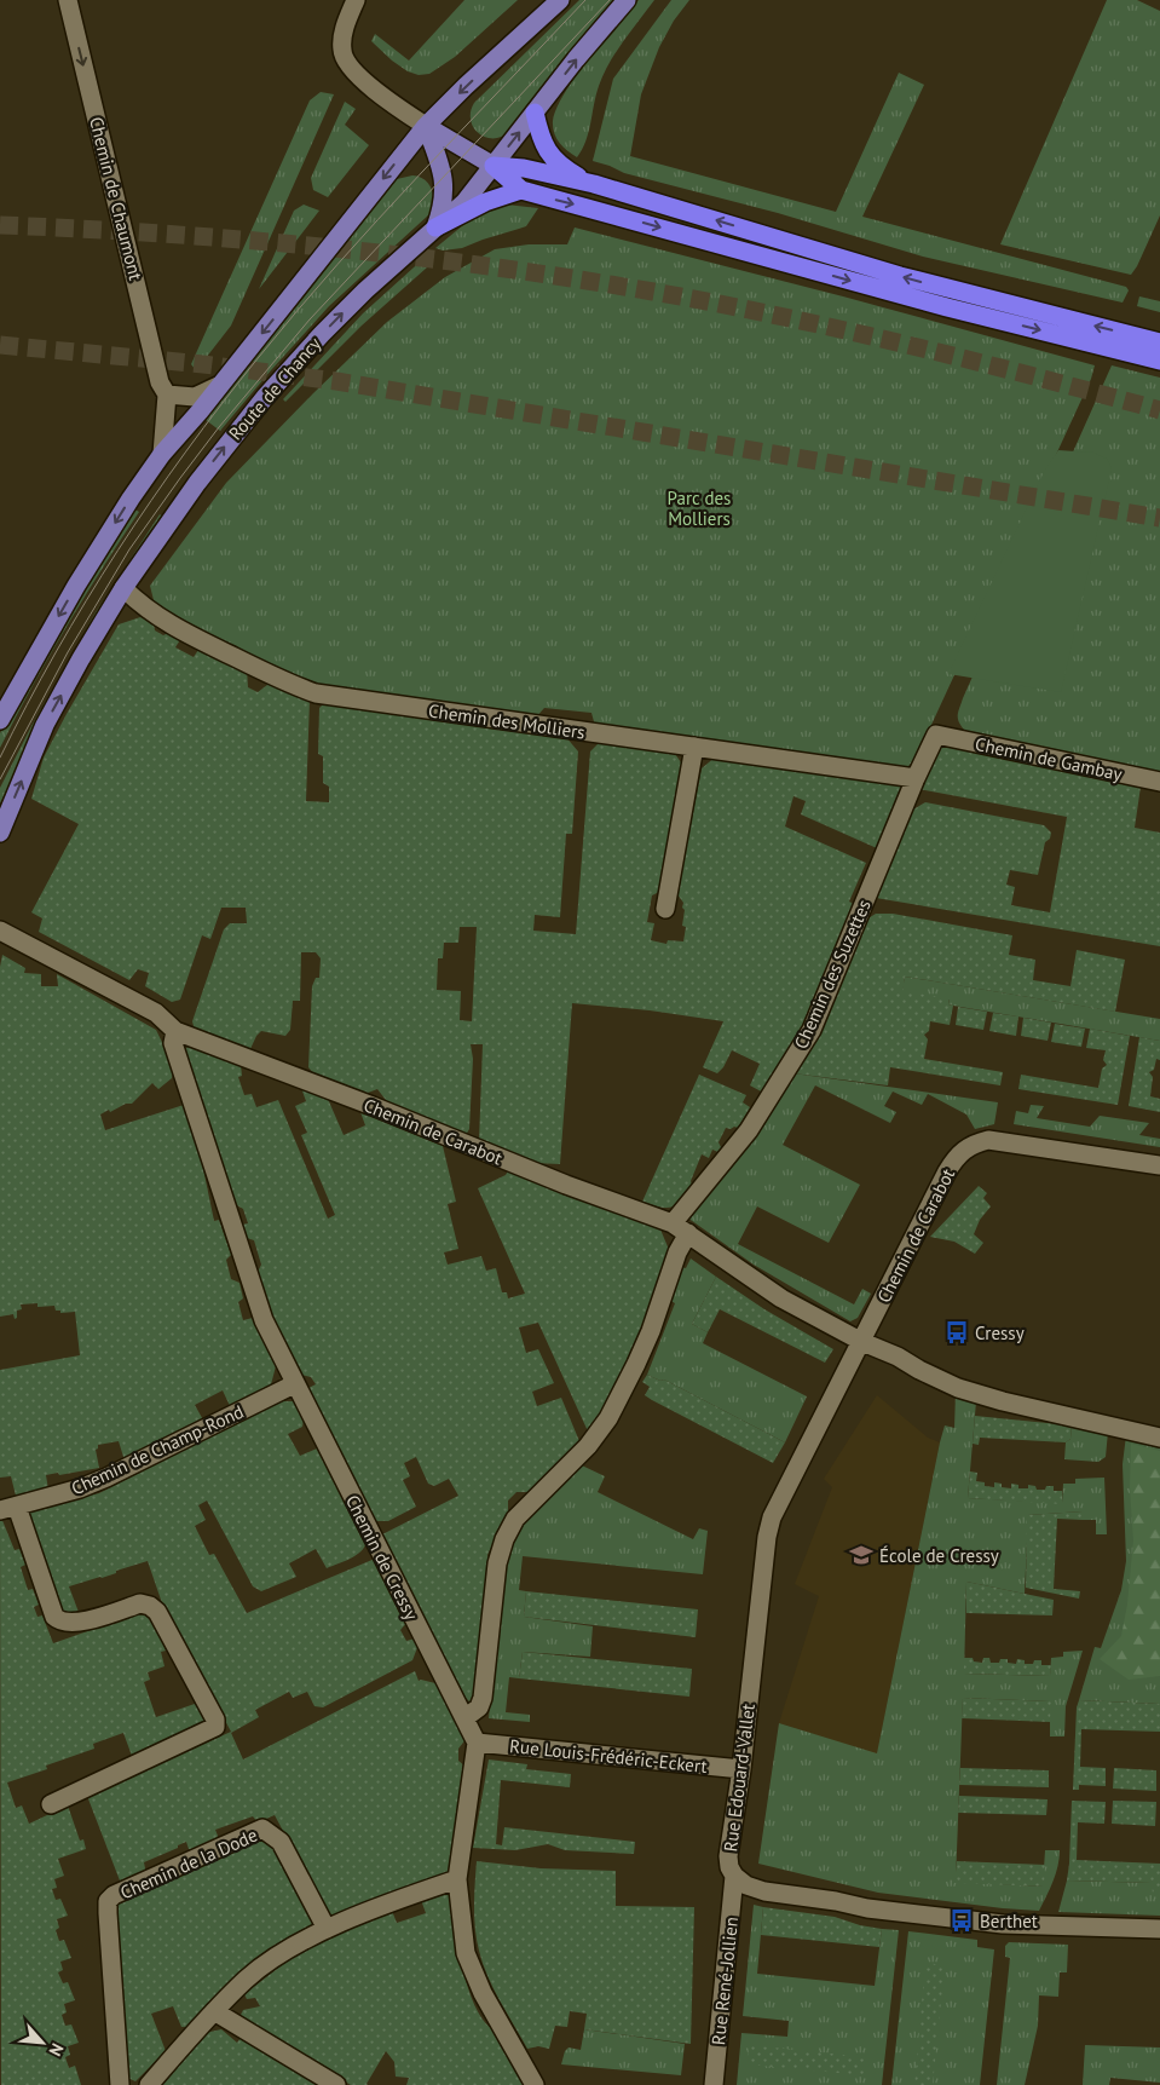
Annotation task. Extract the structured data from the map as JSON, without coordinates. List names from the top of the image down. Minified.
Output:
{"streets":{"main road":["Route de Chancy"],"street":["Chemin de Chaumont","Chemin des Molliers","Chemin de Gambay","Chemin des Suzettes","Chemin de Carabot","Chemin de Champ-Rond","Chemin de Cressy","Rue Louis-Frédéric-Eckert","Rue Edouard-Vallet","Chemin de la Dode","Rue René-Jollien"]},"crossings":[["Route de Chancy","Chemin des Molliers"],["Chemin des Molliers","Chemin des Suzettes"],["Chemin de Gambay","Chemin des Suzettes"],["Chemin des Suzettes","Chemin de Carabot"],["Chemin des Suzettes","Chemin de Cressy"],["Chemin de Carabot","Chemin de Cressy"],["Chemin de Carabot","Rue Edouard-Vallet"],["Chemin de Champ-Rond","Chemin de Cressy"],["Chemin de Cressy","Rue Louis-Frédéric-Eckert"],["Rue Louis-Frédéric-Eckert","Rue Edouard-Vallet"],["Rue Edouard-Vallet","Rue René-Jollien"]],"one_way":["Chemin de Chaumont"],"parks":["Parc des Molliers"],"places":{"bus stop":["Cressy","Berthet"],"school or university":["École de Cressy"]},"north":"bottom right"}
